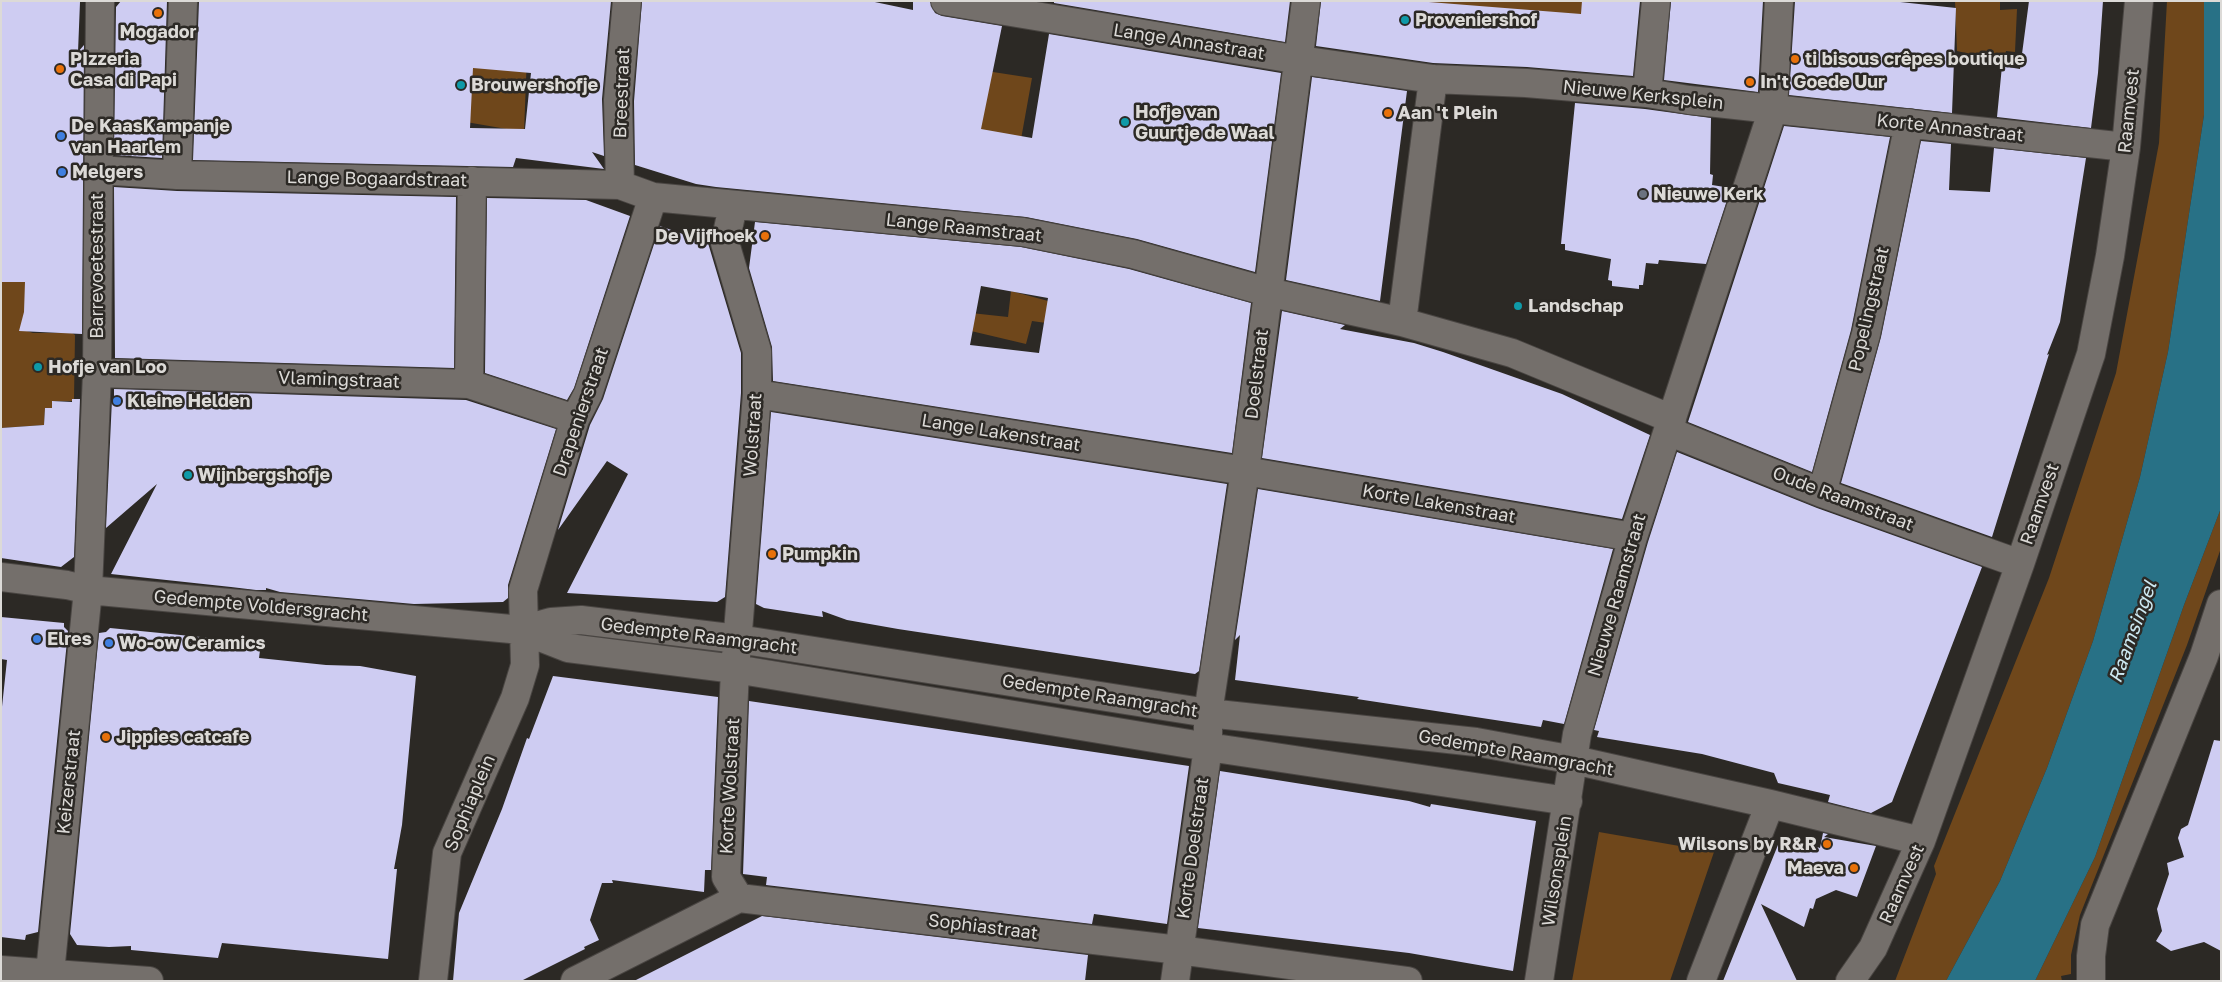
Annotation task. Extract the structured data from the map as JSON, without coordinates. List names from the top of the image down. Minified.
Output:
{"streets":{"street":["Lange Annastraat","Breestraat","Nieuwe Kerksplein","Raamvest","Korte Annastraat","Lange Bogaardstraat","Lange Raamstraat","Barrevoetestraat","Popelingstraat","Doelstraat","Vlamingstraat","Drapenierstraat","Lange Lakenstraat","Wolstraat","Oude Raamstraat","Korte Lakenstraat","Nieuwe Raamstraat","Gedempte Voldersgracht","Gedempte Raamgracht","Keizerstraat","Korte Wolstraat","Sophiaplein","Korte Doelstraat","Wilsonsplein","Sophiastraat"]},"crossings":[["Lange Annastraat","Nieuwe Kerksplein"],["Lange Annastraat","Doelstraat"],["Breestraat","Lange Bogaardstraat"],["Nieuwe Kerksplein","Korte Annastraat"],["Raamvest","Korte Annastraat"],["Raamvest","Oude Raamstraat"],["Raamvest","Gedempte Raamgracht"],["Korte Annastraat","Popelingstraat"],["Lange Bogaardstraat","Lange Raamstraat"],["Lange Bogaardstraat","Barrevoetestraat"],["Lange Bogaardstraat","Drapenierstraat"],["Lange Raamstraat","Doelstraat"],["Lange Raamstraat","Drapenierstraat"],["Lange Raamstraat","Wolstraat"],["Barrevoetestraat","Vlamingstraat"],["Barrevoetestraat","Gedempte Voldersgracht"],["Barrevoetestraat","Keizerstraat"],["Popelingstraat","Oude Raamstraat"],["Doelstraat","Lange Lakenstraat"],["Doelstraat","Korte Lakenstraat"],["Doelstraat","Gedempte Raamgracht"],["Doelstraat","Korte Doelstraat"],["Vlamingstraat","Drapenierstraat"],["Drapenierstraat","Gedempte Voldersgracht"],["Drapenierstraat","Gedempte Raamgracht"],["Drapenierstraat","Sophiaplein"],["Lange Lakenstraat","Wolstraat"],["Lange Lakenstraat","Korte Lakenstraat"],["Wolstraat","Gedempte Raamgracht"],["Wolstraat","Korte Wolstraat"],["Oude Raamstraat","Nieuwe Raamstraat"],["Korte Lakenstraat","Nieuwe Raamstraat"],["Nieuwe Raamstraat","Gedempte Raamgracht"],["Nieuwe Raamstraat","Wilsonsplein"],["Gedempte Voldersgracht","Gedempte Raamgracht"],["Gedempte Voldersgracht","Keizerstraat"],["Gedempte Voldersgracht","Sophiaplein"],["Gedempte Raamgracht","Korte Wolstraat"],["Gedempte Raamgracht","Sophiaplein"],["Gedempte Raamgracht","Korte Doelstraat"],["Gedempte Raamgracht","Wilsonsplein"],["Korte Wolstraat","Sophiastraat"],["Korte Doelstraat","Sophiastraat"]],"water":["Raamsingel"],"places":["Mogador","Proveniershof","ti bisous crêpes boutique","PIzzeria Casa di Papi","In't Goede Uur","Brouwershofje","Aan 't Plein","Hofje van Guurtje de Waal","De KaasKampanje van Haarlem","Melgers","Nieuwe Kerk","De Vijfhoek","Landschap","Hofje van Loo","Kleine Helden","Wijnbergshofje","Pumpkin","Elres","Wo-ow Ceramics","Jippies catcafe","Wilsons by R&R","Maeva"]}
